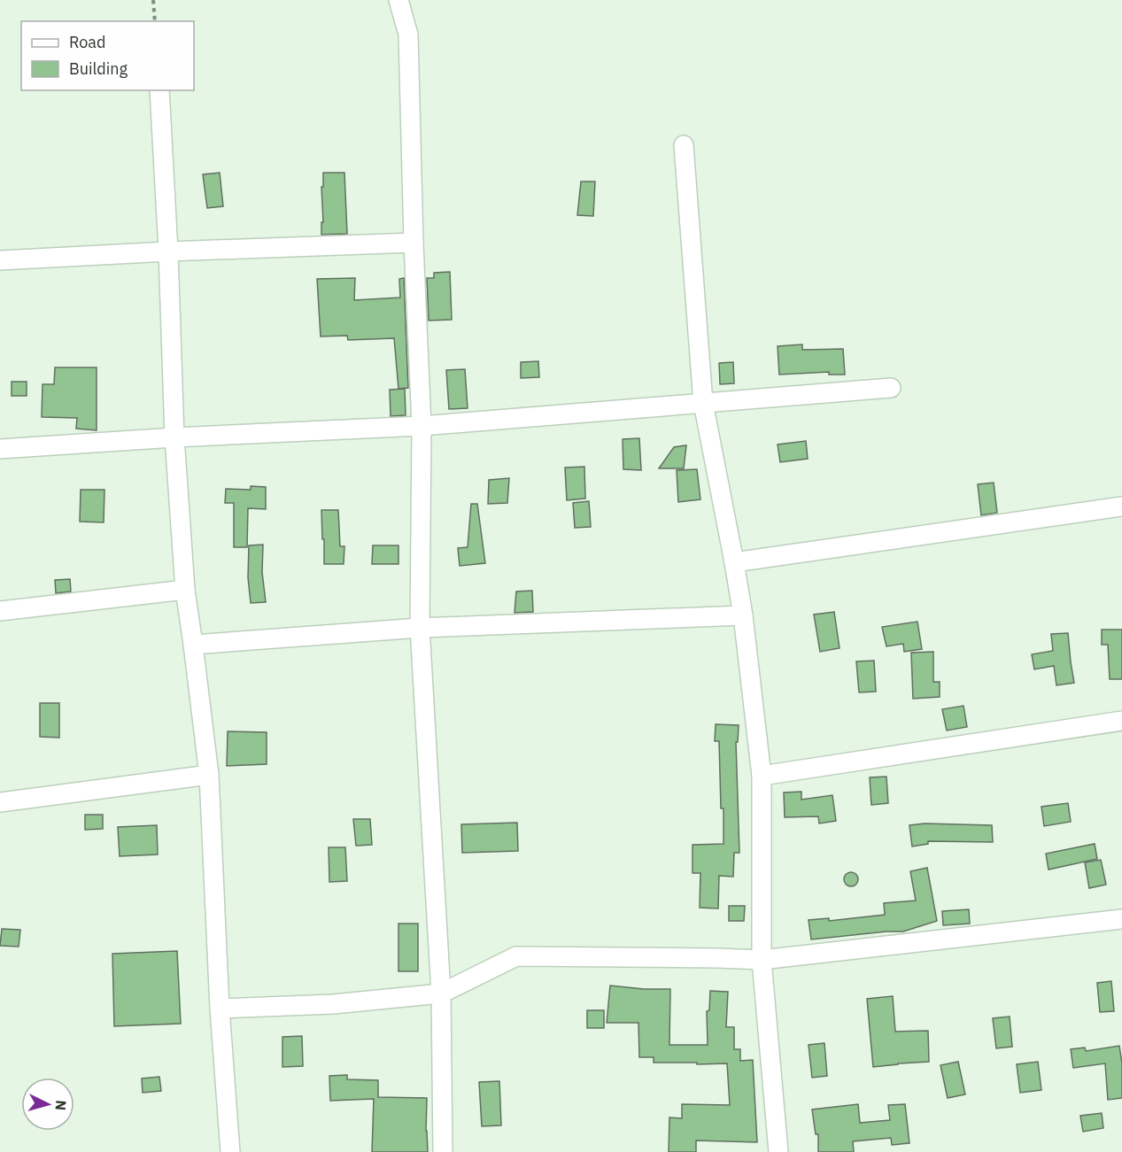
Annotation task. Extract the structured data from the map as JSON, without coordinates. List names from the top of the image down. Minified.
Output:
{"legend":["Road","Building"],"north":"right"}
